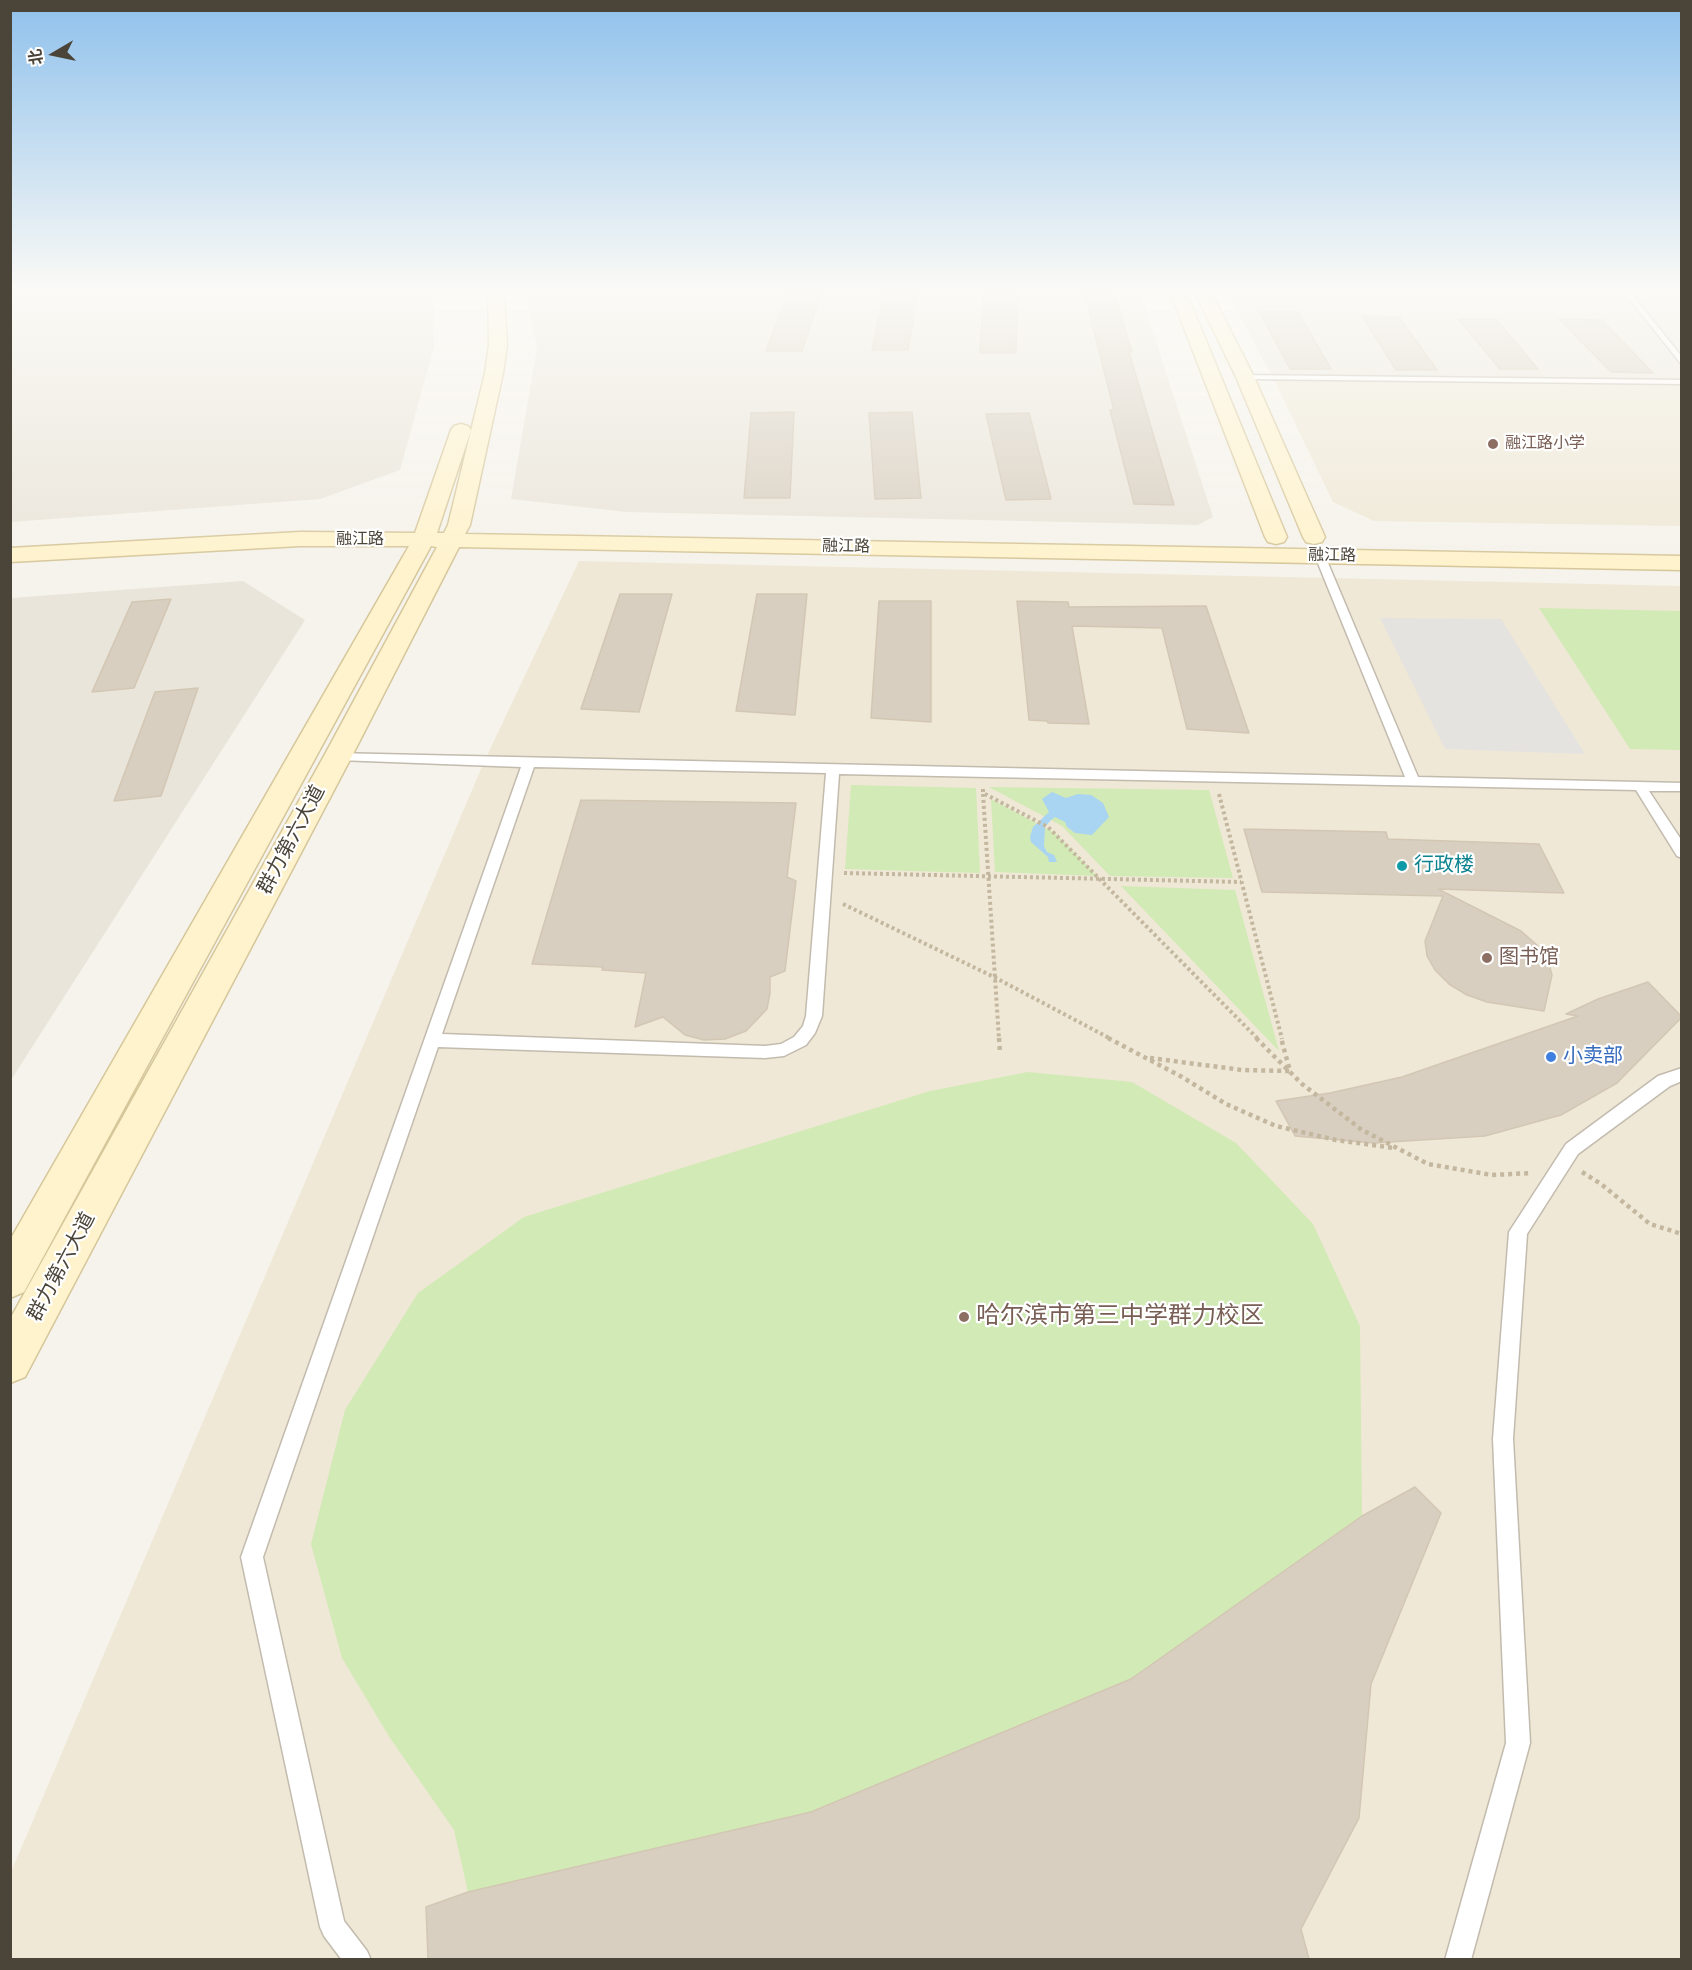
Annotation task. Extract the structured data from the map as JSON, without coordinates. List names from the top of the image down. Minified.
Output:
{"streets":{"main road":["融江路","群力第六大道"]},"crossings":[["融江路","群力第六大道"]],"places":["融江路小学","行政楼","图书馆","小卖部","哈尔滨市第三中学群力校区"],"north":"left"}
